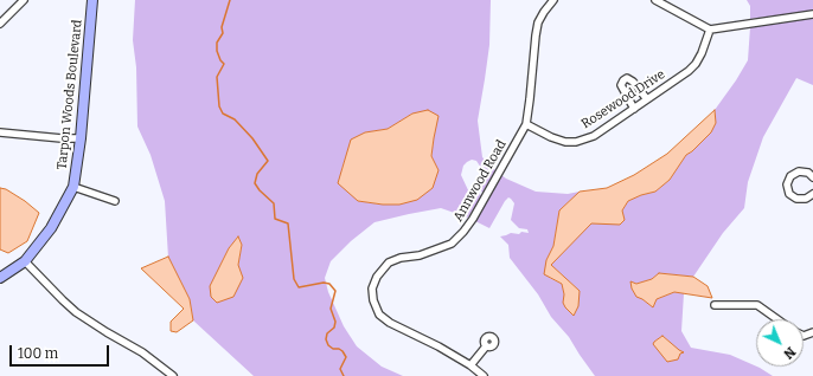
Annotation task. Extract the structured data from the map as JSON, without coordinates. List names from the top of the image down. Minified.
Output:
{"streets":{"street":["Tarpon Woods Boulevard","Rosewood Drive","Annwood Road"]},"crossings":[["Rosewood Drive","Annwood Road"]],"scale_bar":"100 m","north":"bottom right"}
